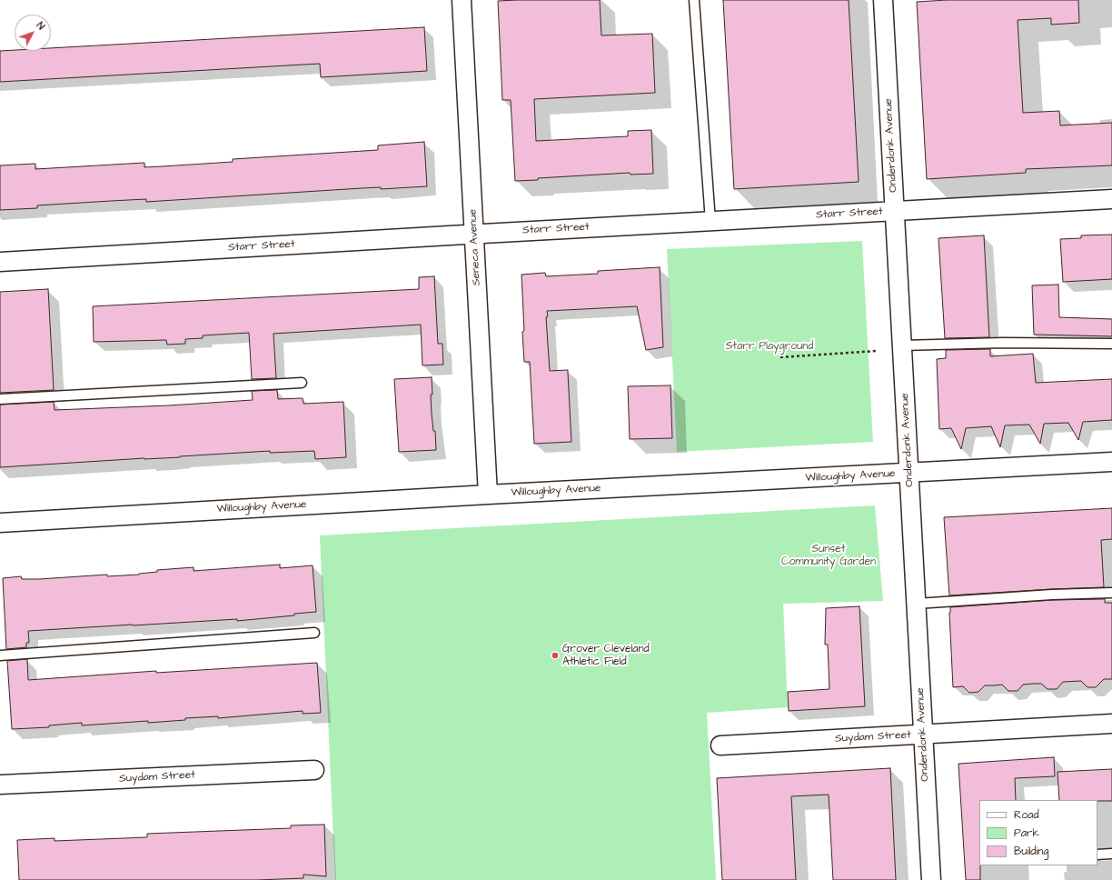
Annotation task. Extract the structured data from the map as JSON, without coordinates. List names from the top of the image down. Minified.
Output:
{"streets":{"street":["Onderdonk Avenue","Starr Street","Seneca Avenue","Willoughby Avenue","Suydam Street"]},"crossings":[["Onderdonk Avenue","Starr Street"],["Onderdonk Avenue","Willoughby Avenue"],["Onderdonk Avenue","Suydam Street"],["Starr Street","Seneca Avenue"],["Seneca Avenue","Willoughby Avenue"]],"parks":["Starr Playground","Sunset Community Garden"],"places":["Grover Cleveland Athletic Field"],"legend":["Road","Park","Building"],"north":"top right"}
